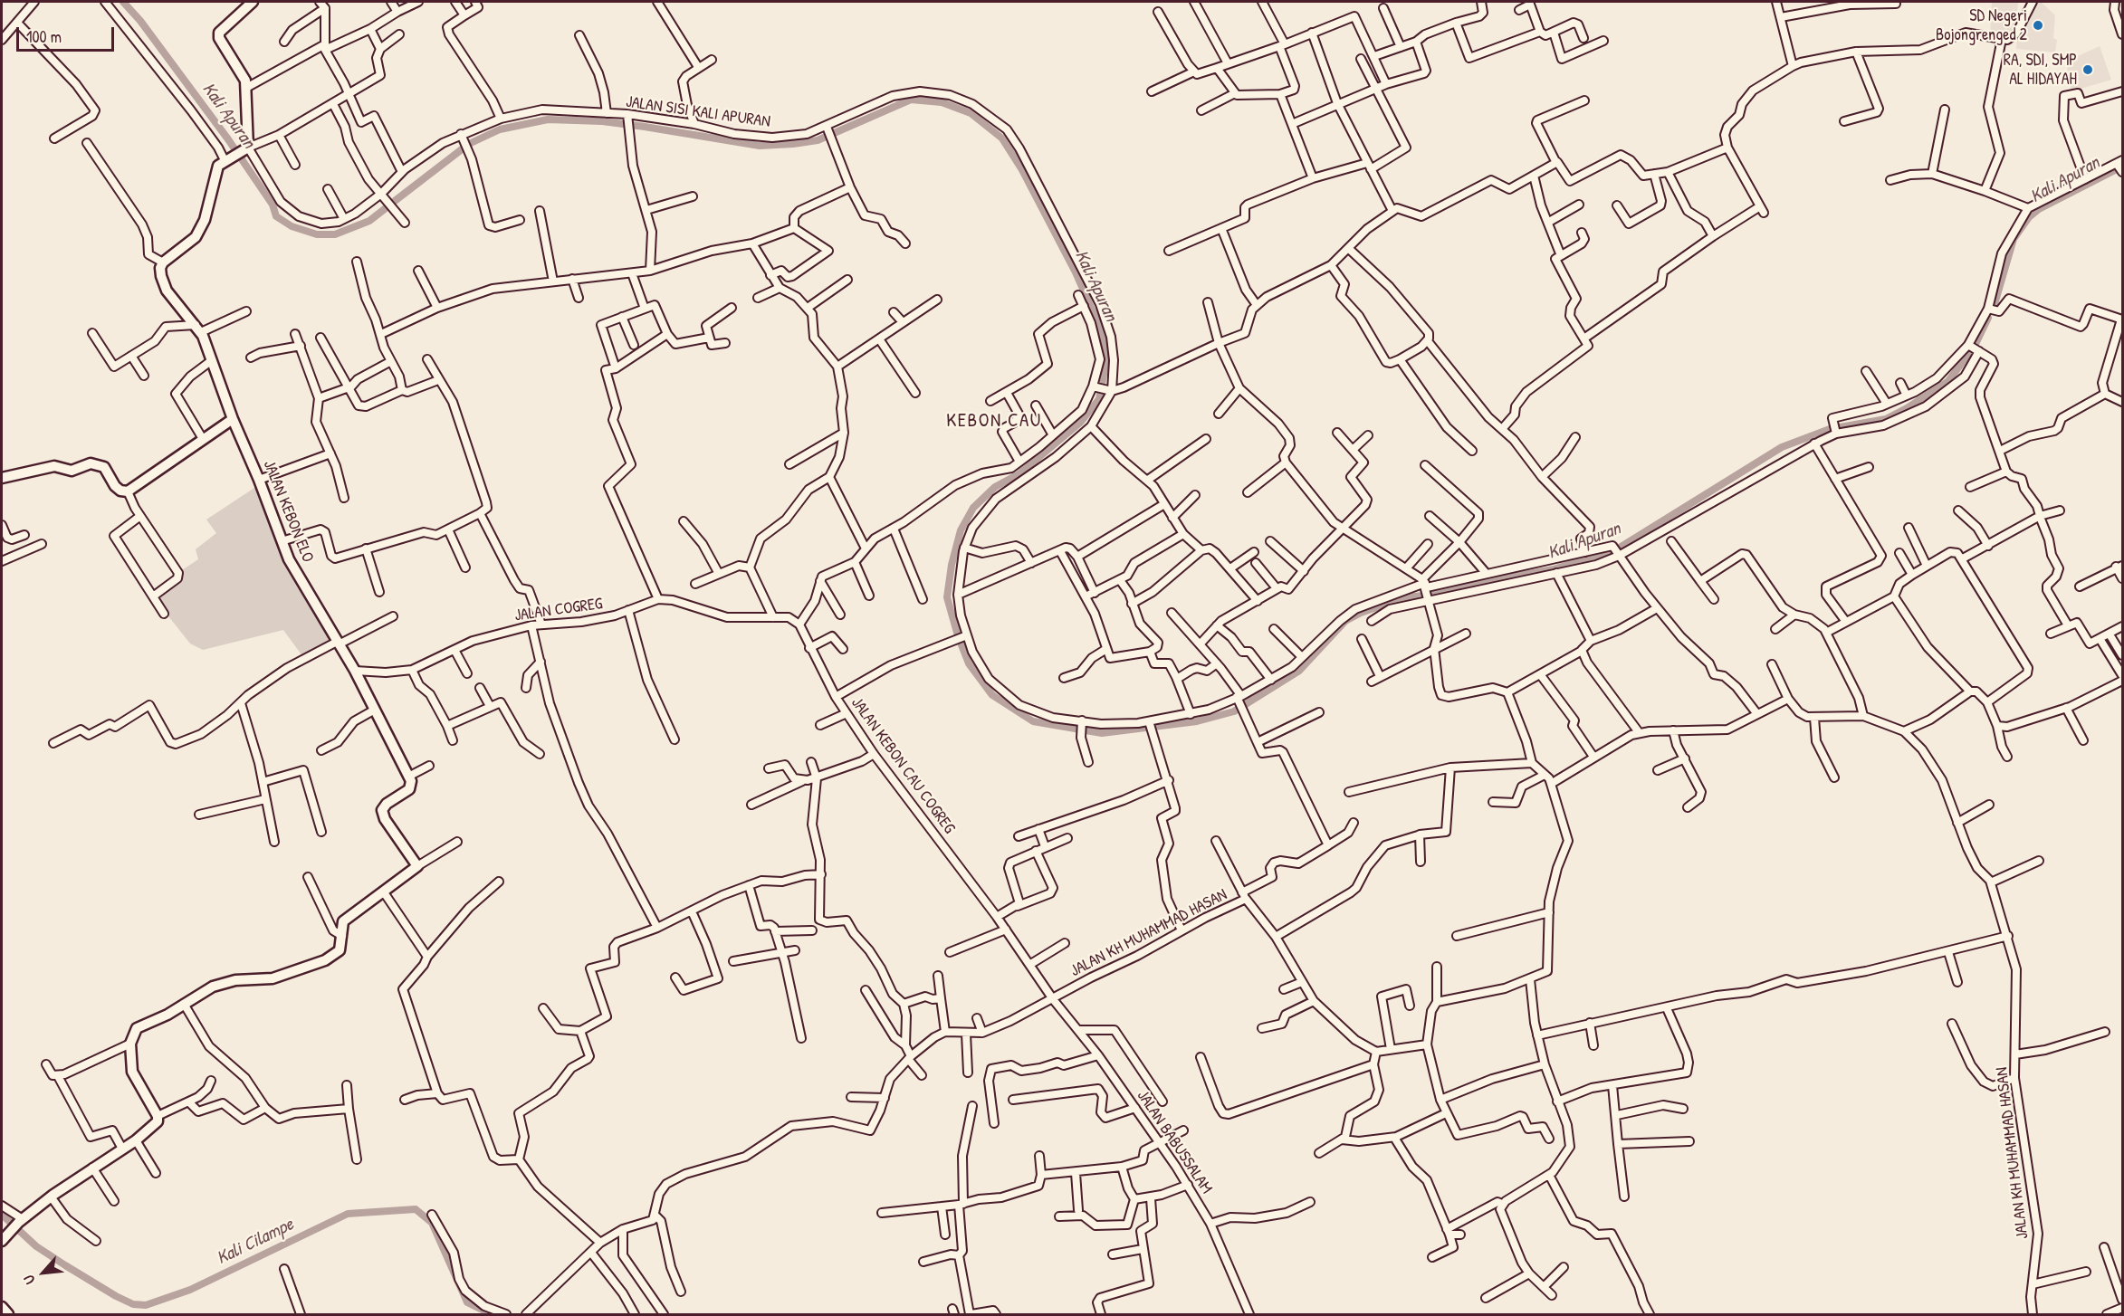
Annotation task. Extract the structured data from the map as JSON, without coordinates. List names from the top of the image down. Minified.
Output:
{"streets":{"street":["JALAN SISI KALI APURAN","JALAN KEBON ELO","JALAN COGREG","JALAN KEBON CAU COGREG","JALAN KH MUHAMMAD HASAN","JALAN BABUSSALAM"]},"crossings":[["JALAN KEBON ELO","JALAN COGREG"],["JALAN KEBON CAU COGREG","JALAN KH MUHAMMAD HASAN"],["JALAN KEBON CAU COGREG","JALAN BABUSSALAM"],["JALAN KH MUHAMMAD HASAN","JALAN BABUSSALAM"]],"districts":["KEBON CAU"],"water":["Kali Apuran","Kali Cilampe"],"places":["SD Negeri Bojongrenged 2","RA, SDI, SMP AL HIDAYAH"],"scale_bar":"100 m","north":"bottom left"}
